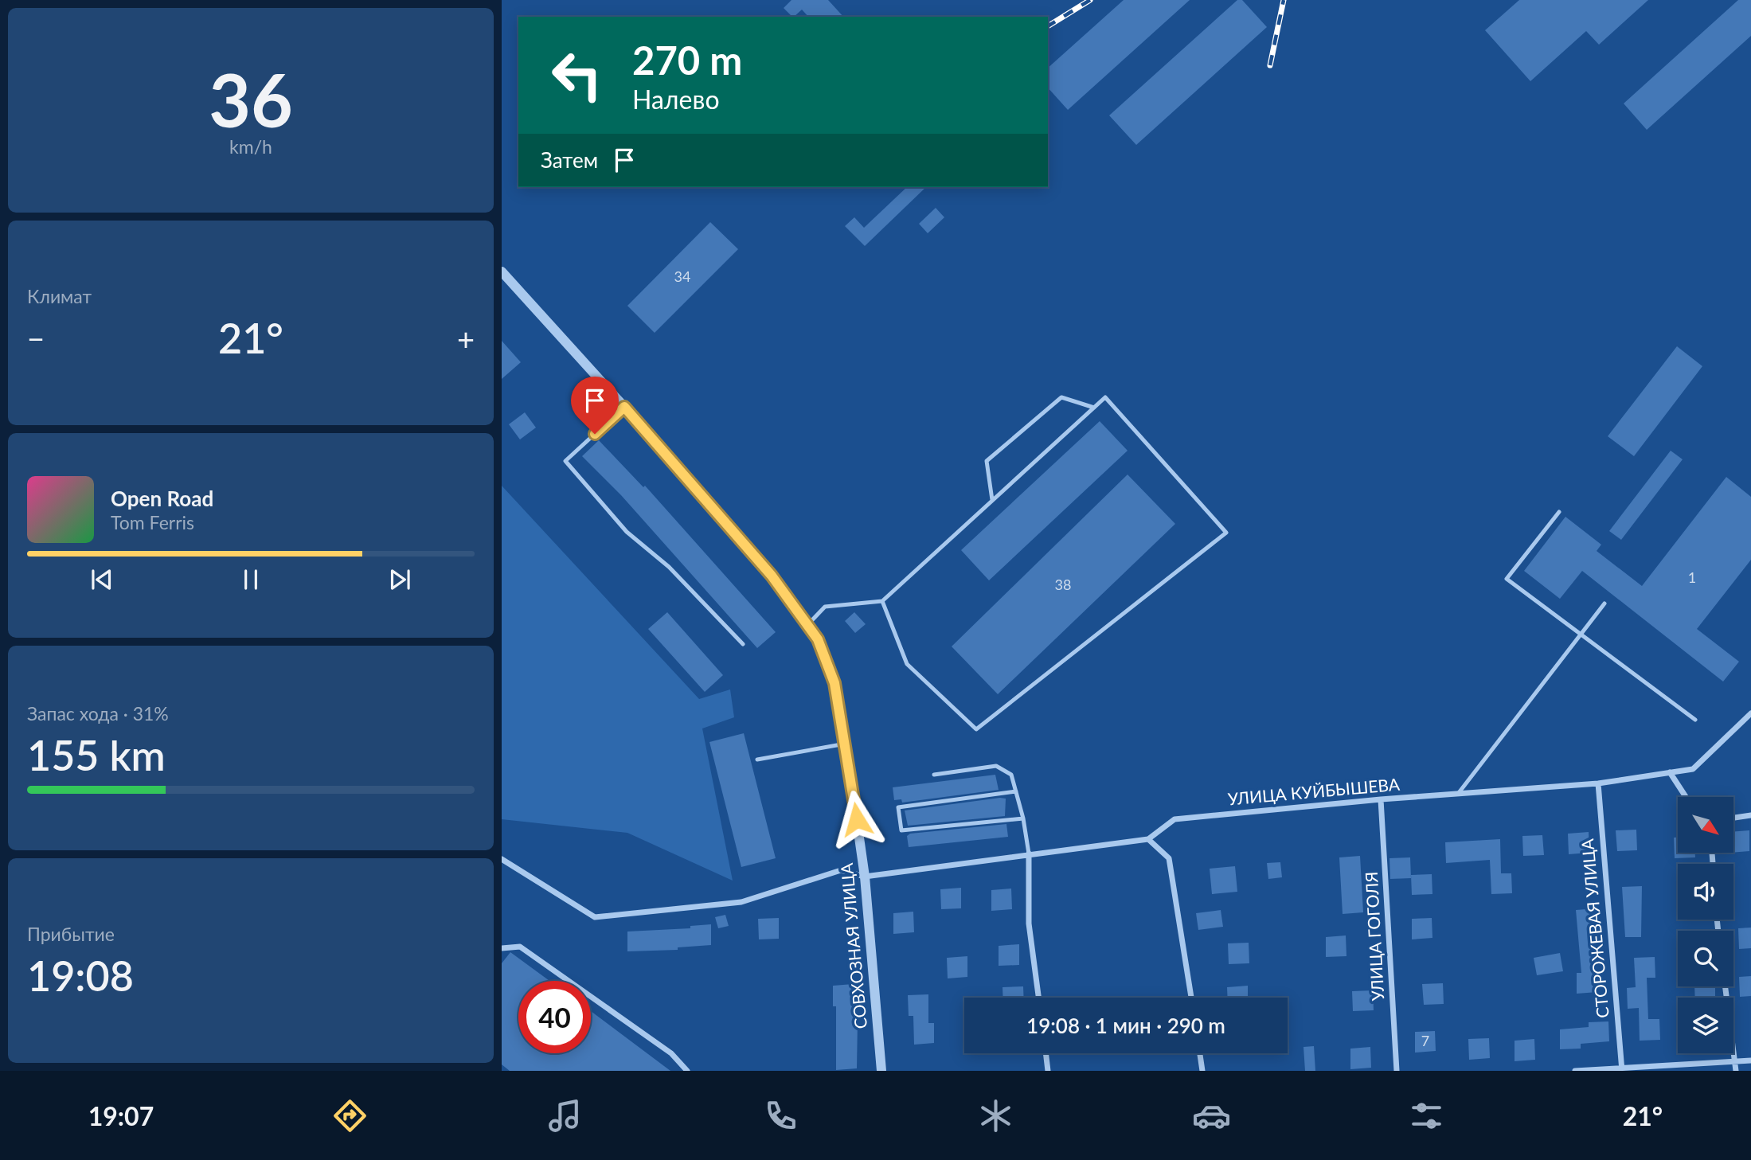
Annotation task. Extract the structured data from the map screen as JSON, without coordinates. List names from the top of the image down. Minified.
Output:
{"streets":{"street":["УЛИЦА КУЙБЫШЕВА","СТОРОЖЕВАЯ УЛИЦА","УЛИЦА ГОГОЛЯ","СОВХОЗНАЯ УЛИЦА"]},"crossings":[["УЛИЦА КУЙБЫШЕВА","СТОРОЖЕВАЯ УЛИЦА"],["УЛИЦА КУЙБЫШЕВА","УЛИЦА ГОГОЛЯ"]],"house_numbers":["34","1","38","7"],"north":"bottom right","page":{"tile":[["36","km/h"],"Климат",["Запас хода · 31%","155 km"],["Прибытие","19:08"]],"turn":["270 m","Налево"],"then":"Затем","heat":["−","21°","+"],"song":["Open Road","Tom Ferris"],"limit":"40","trip":"19:08 · 1 мин · 290 m","tabs":["19:07","21°"]}}
